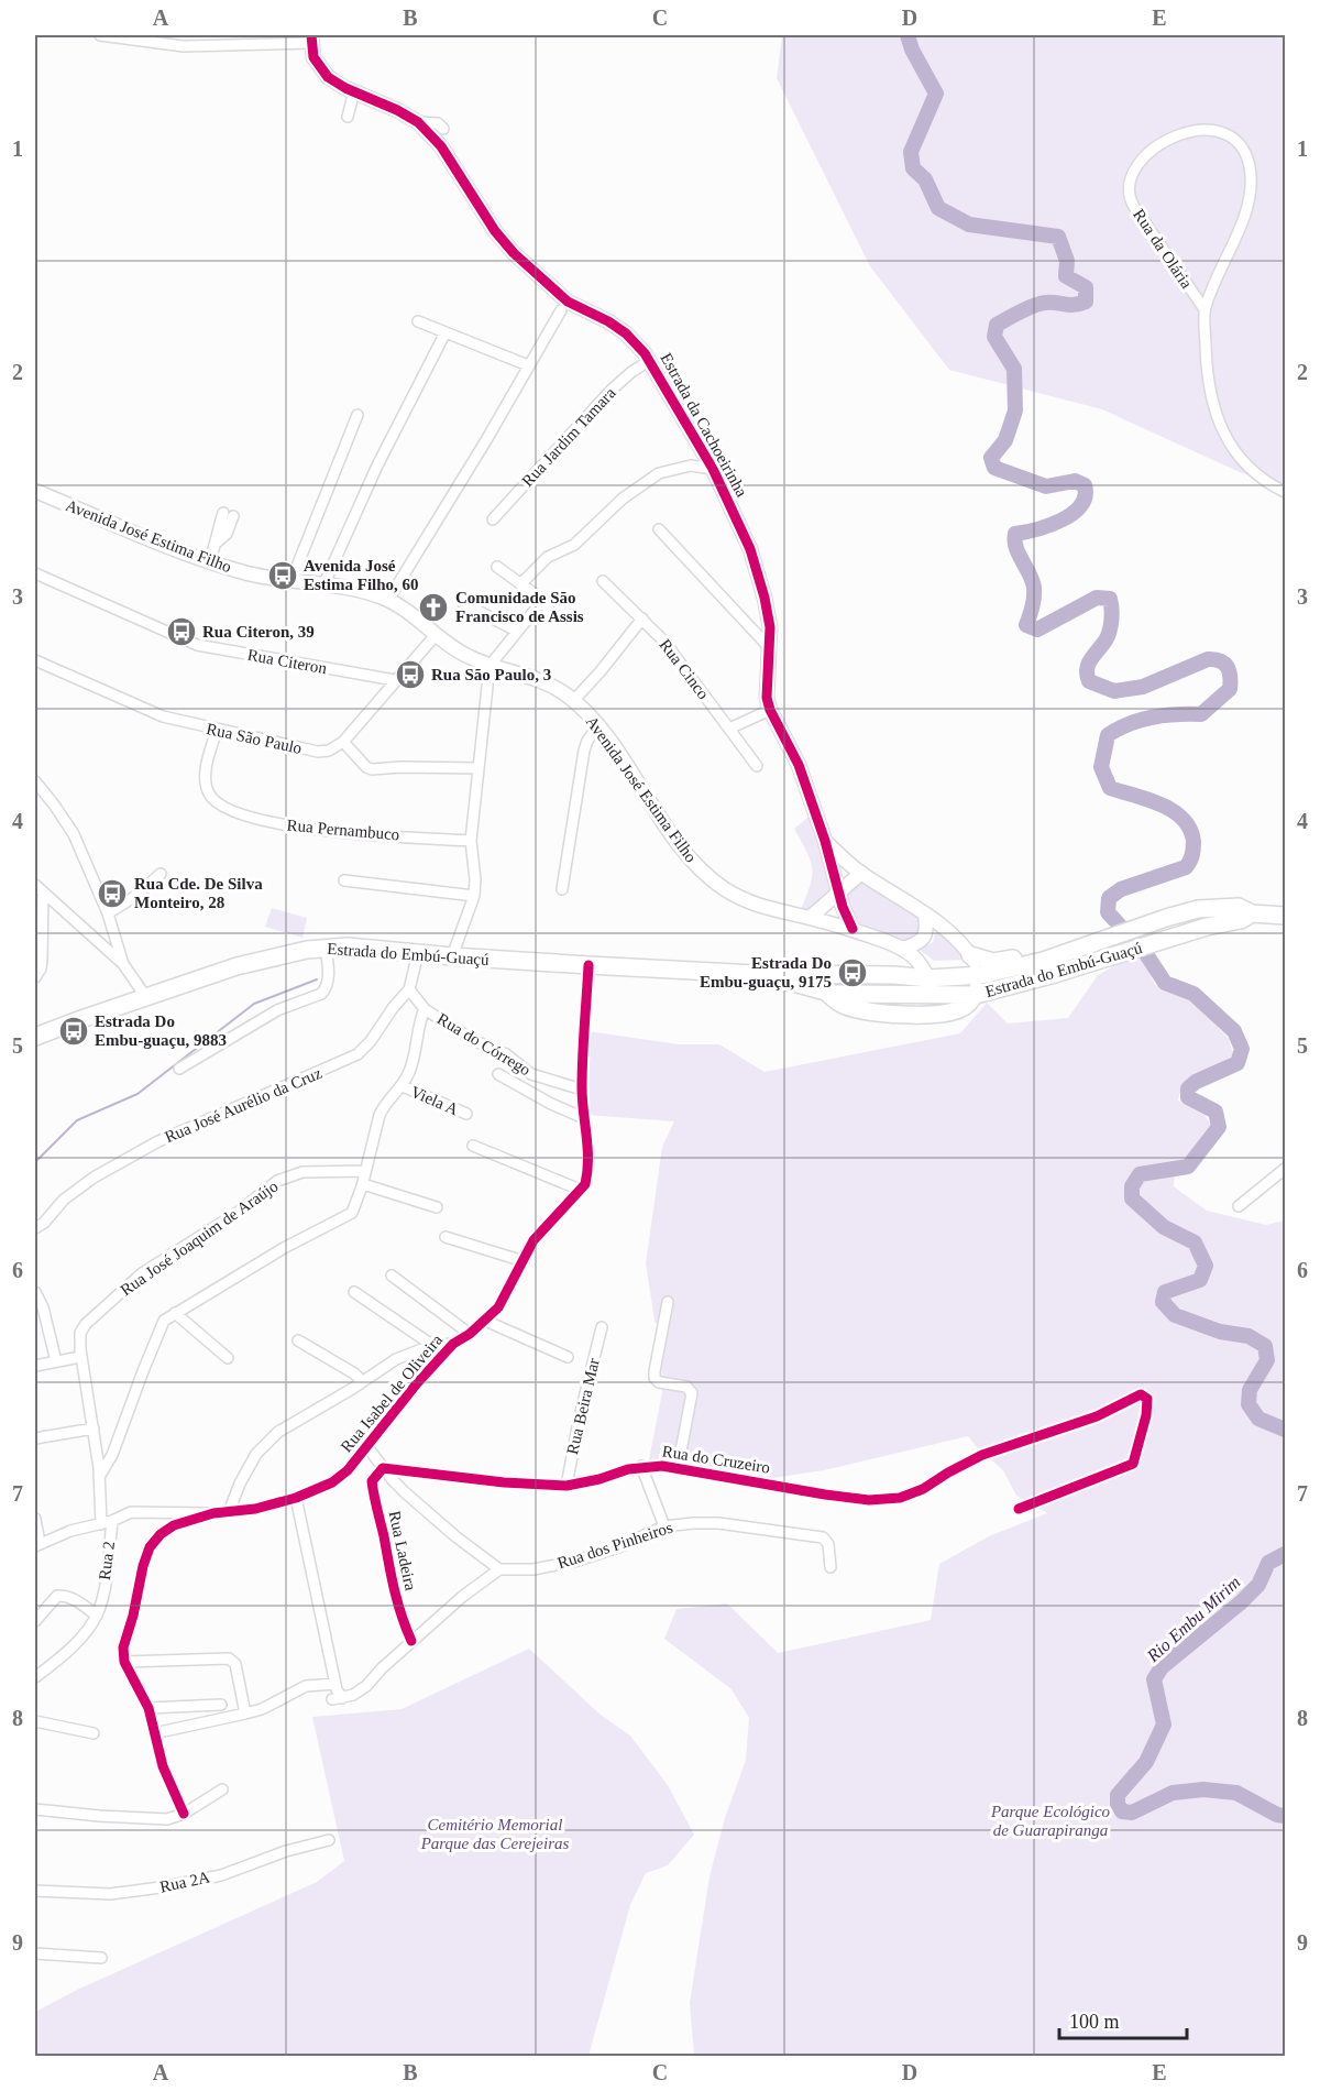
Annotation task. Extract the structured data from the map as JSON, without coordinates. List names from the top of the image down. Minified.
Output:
{"streets":{"main road":["Estrada do Embú-Guaçú"],"street":["Rua da Olária","Estrada da Cachoeirinha","Rua Jardim Tamara","Avenida José Estima Filho","Rua Citeron","Rua Cinco","Rua São Paulo","Rua Pernambuco","Rua do Córrego","Viela A","Rua José Aurélio da Cruz","Rua José Joaquim de Araújo","Rua Isabel de Oliveira","Rua Beira Mar","Rua do Cruzeiro","Rua dos Pinheiros","Rua Ladeira","Rua 2","Rua 2A"]},"crossings":[["Estrada da Cachoeirinha","Rua Jardim Tamara"],["Estrada da Cachoeirinha","Avenida José Estima Filho"],["Estrada da Cachoeirinha","Estrada do Embú-Guaçú"],["Avenida José Estima Filho","Estrada do Embú-Guaçú"],["Rua São Paulo","Rua Pernambuco"],["Estrada do Embú-Guaçú","Rua José Aurélio da Cruz"],["Rua do Córrego","Rua José Aurélio da Cruz"],["Rua José Joaquim de Araújo","Rua 2"],["Rua Isabel de Oliveira","Rua 2"],["Rua Beira Mar","Rua do Cruzeiro"],["Rua do Cruzeiro","Rua Ladeira"]],"water":["Rio Embu Mirim"],"parks":["Parque Ecológico de Guarapiranga","Cemitério Memorial Parque das Cerejeiras"],"places":{"bus stop":["Avenida José Estima Filho, 60","Rua Citeron, 39","Rua São Paulo, 3","Rua Cde. De Silva Monteiro, 28","Estrada Do Embu-guaçu, 9175","Estrada Do Embu-guaçu, 9883"],"church":["Comunidade São Francisco de Assis"]},"scale_bar":"100 m","grid":{"columns":["A","B","C","D","E"],"rows":["1","2","3","4","5","6","7","8","9"]}}
